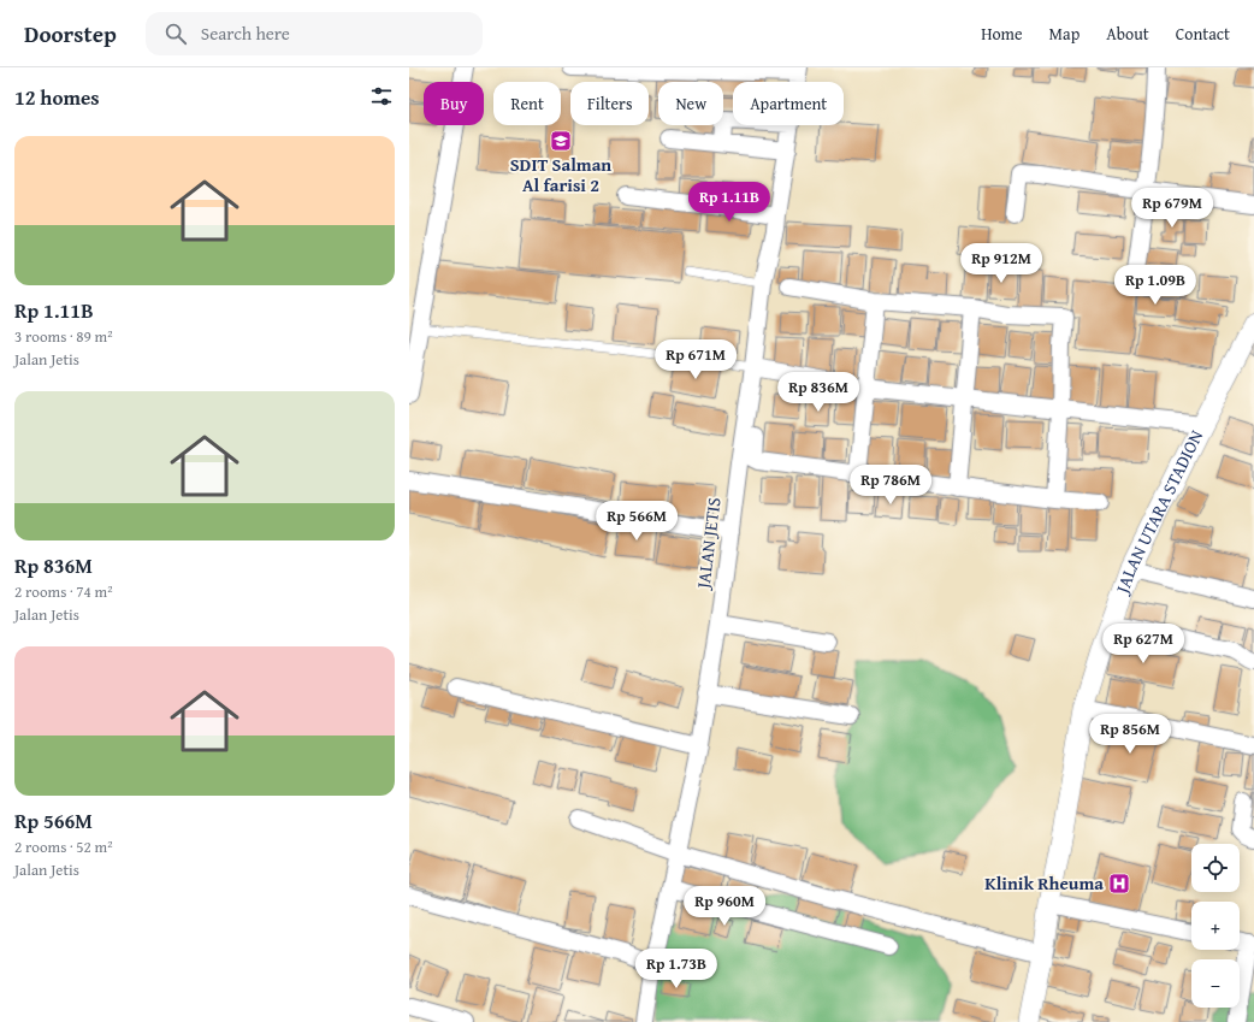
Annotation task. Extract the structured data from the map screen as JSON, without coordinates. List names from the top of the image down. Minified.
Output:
{"streets":{"street":["JALAN UTARA STADION","JALAN JETIS"]},"places":{"school or university":["SDIT Salman Al farisi 2"],"hospital":["Klinik Rheuma"]},"page":{"header":"Doorstep","search":"Search here","nav":["Home","Map","About","Contact"],"heading":"12 homes","chip":["Buy","Rent","Filters","New","Apartment"],"list":[{"name":"Rp 1.11B","note":"3 rooms · 89 m² · Jalan Jetis"},{"name":"Rp 836M","note":"2 rooms · 74 m² · Jalan Jetis"},{"name":"Rp 566M","note":"2 rooms · 52 m² · Jalan Jetis"}],"price":["Rp 1.11B","Rp 679M","Rp 912M","Rp 1.09B","Rp 671M","Rp 836M","Rp 786M","Rp 566M","Rp 627M","Rp 856M","Rp 960M","Rp 1.73B"],"map_buttons":["+","−"]}}
